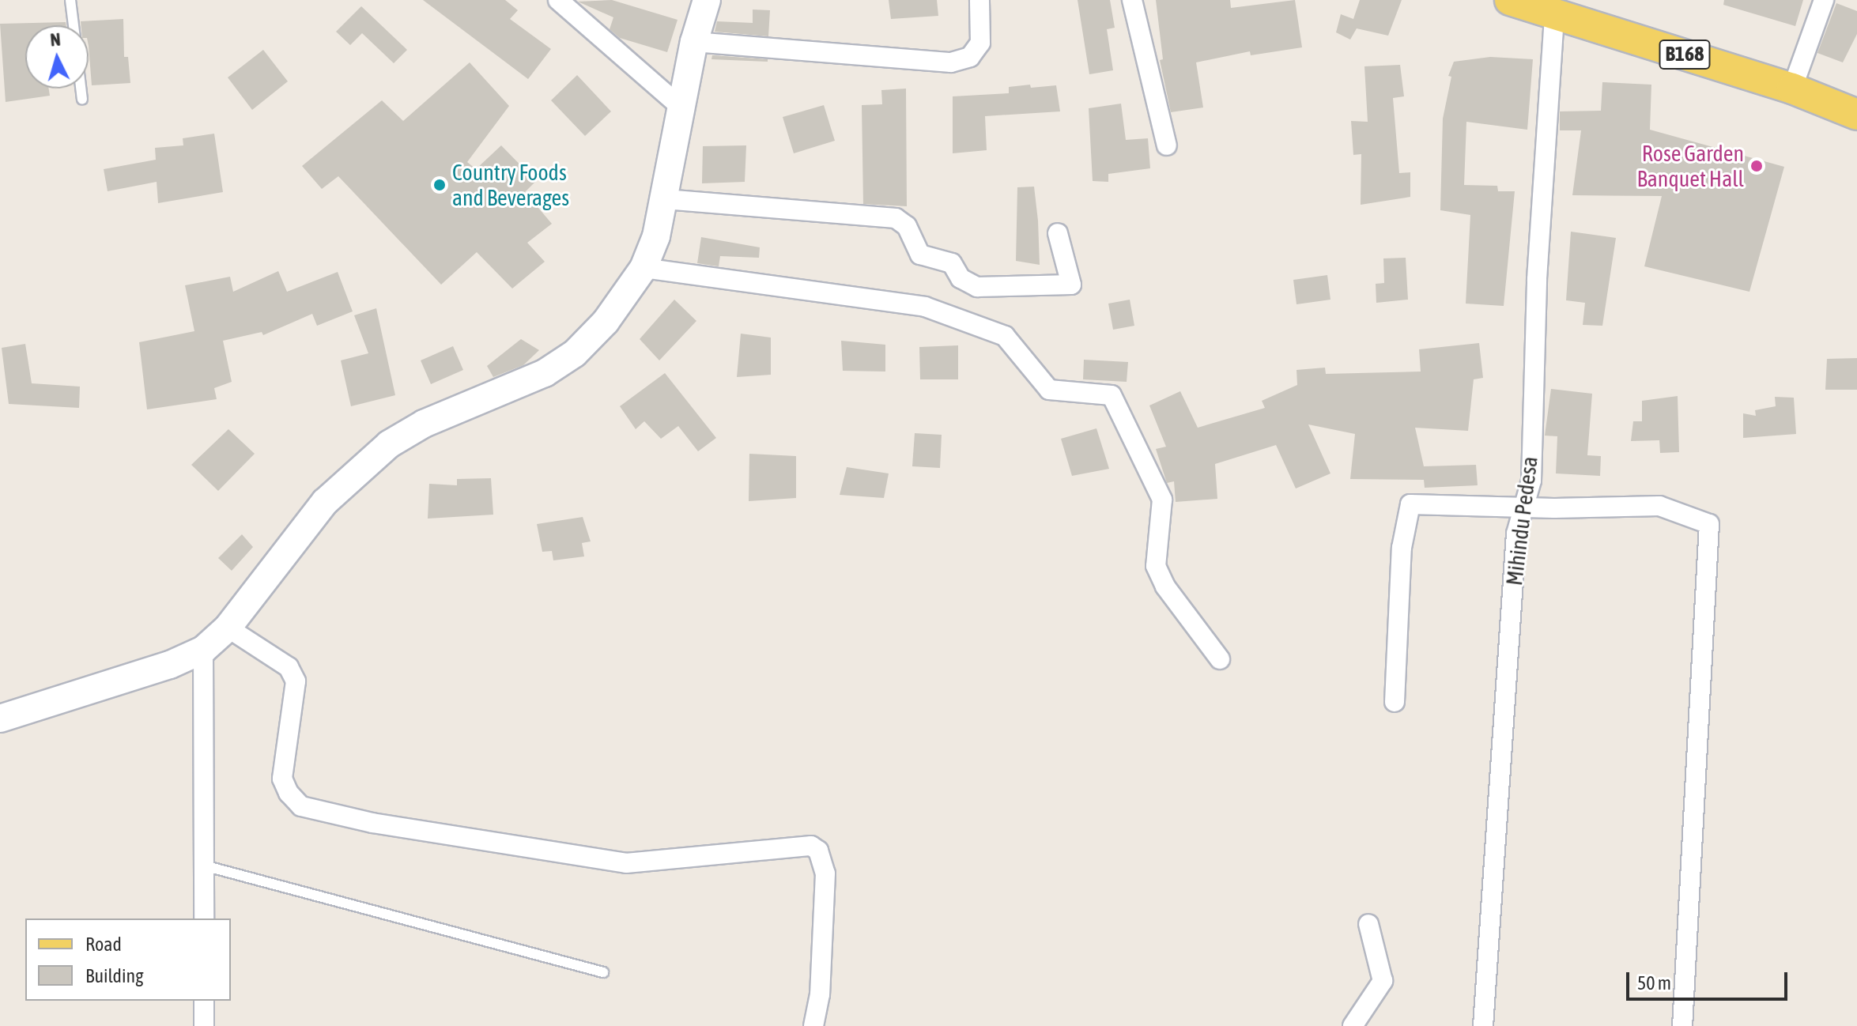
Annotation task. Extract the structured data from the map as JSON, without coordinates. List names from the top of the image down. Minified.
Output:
{"streets":{"main road":["B168"],"street":["Mihindu Pedesa"]},"crossings":[["B168","Mihindu Pedesa"]],"places":["Rose Garden Banquet Hall","Country Foods and Beverages"],"legend":["Road","Building"],"scale_bar":"50 m","north":"top"}
